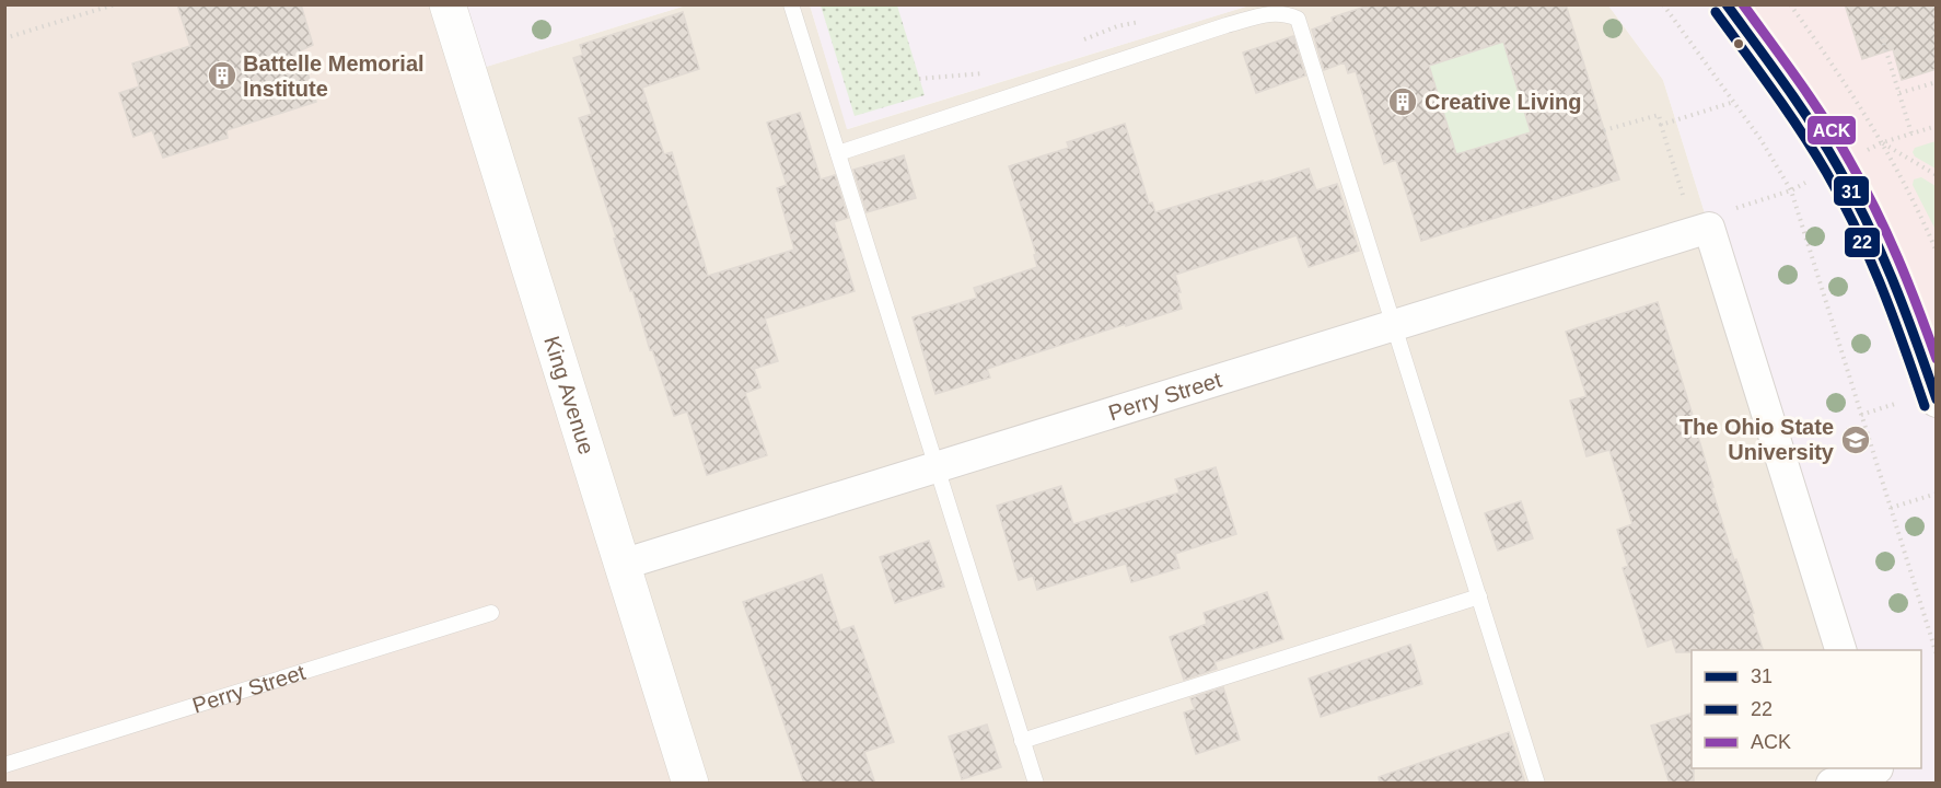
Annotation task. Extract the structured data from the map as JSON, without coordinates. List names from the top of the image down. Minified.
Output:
{"streets":{"street":["King Avenue","Perry Street"]},"crossings":[["King Avenue","Perry Street"]],"places":{"building":["Battelle Memorial Institute","Creative Living"],"school or university":["The Ohio State University"]},"lines":["transit line 31","transit line ACK","transit line 22"],"legend":["31","22","ACK"]}
